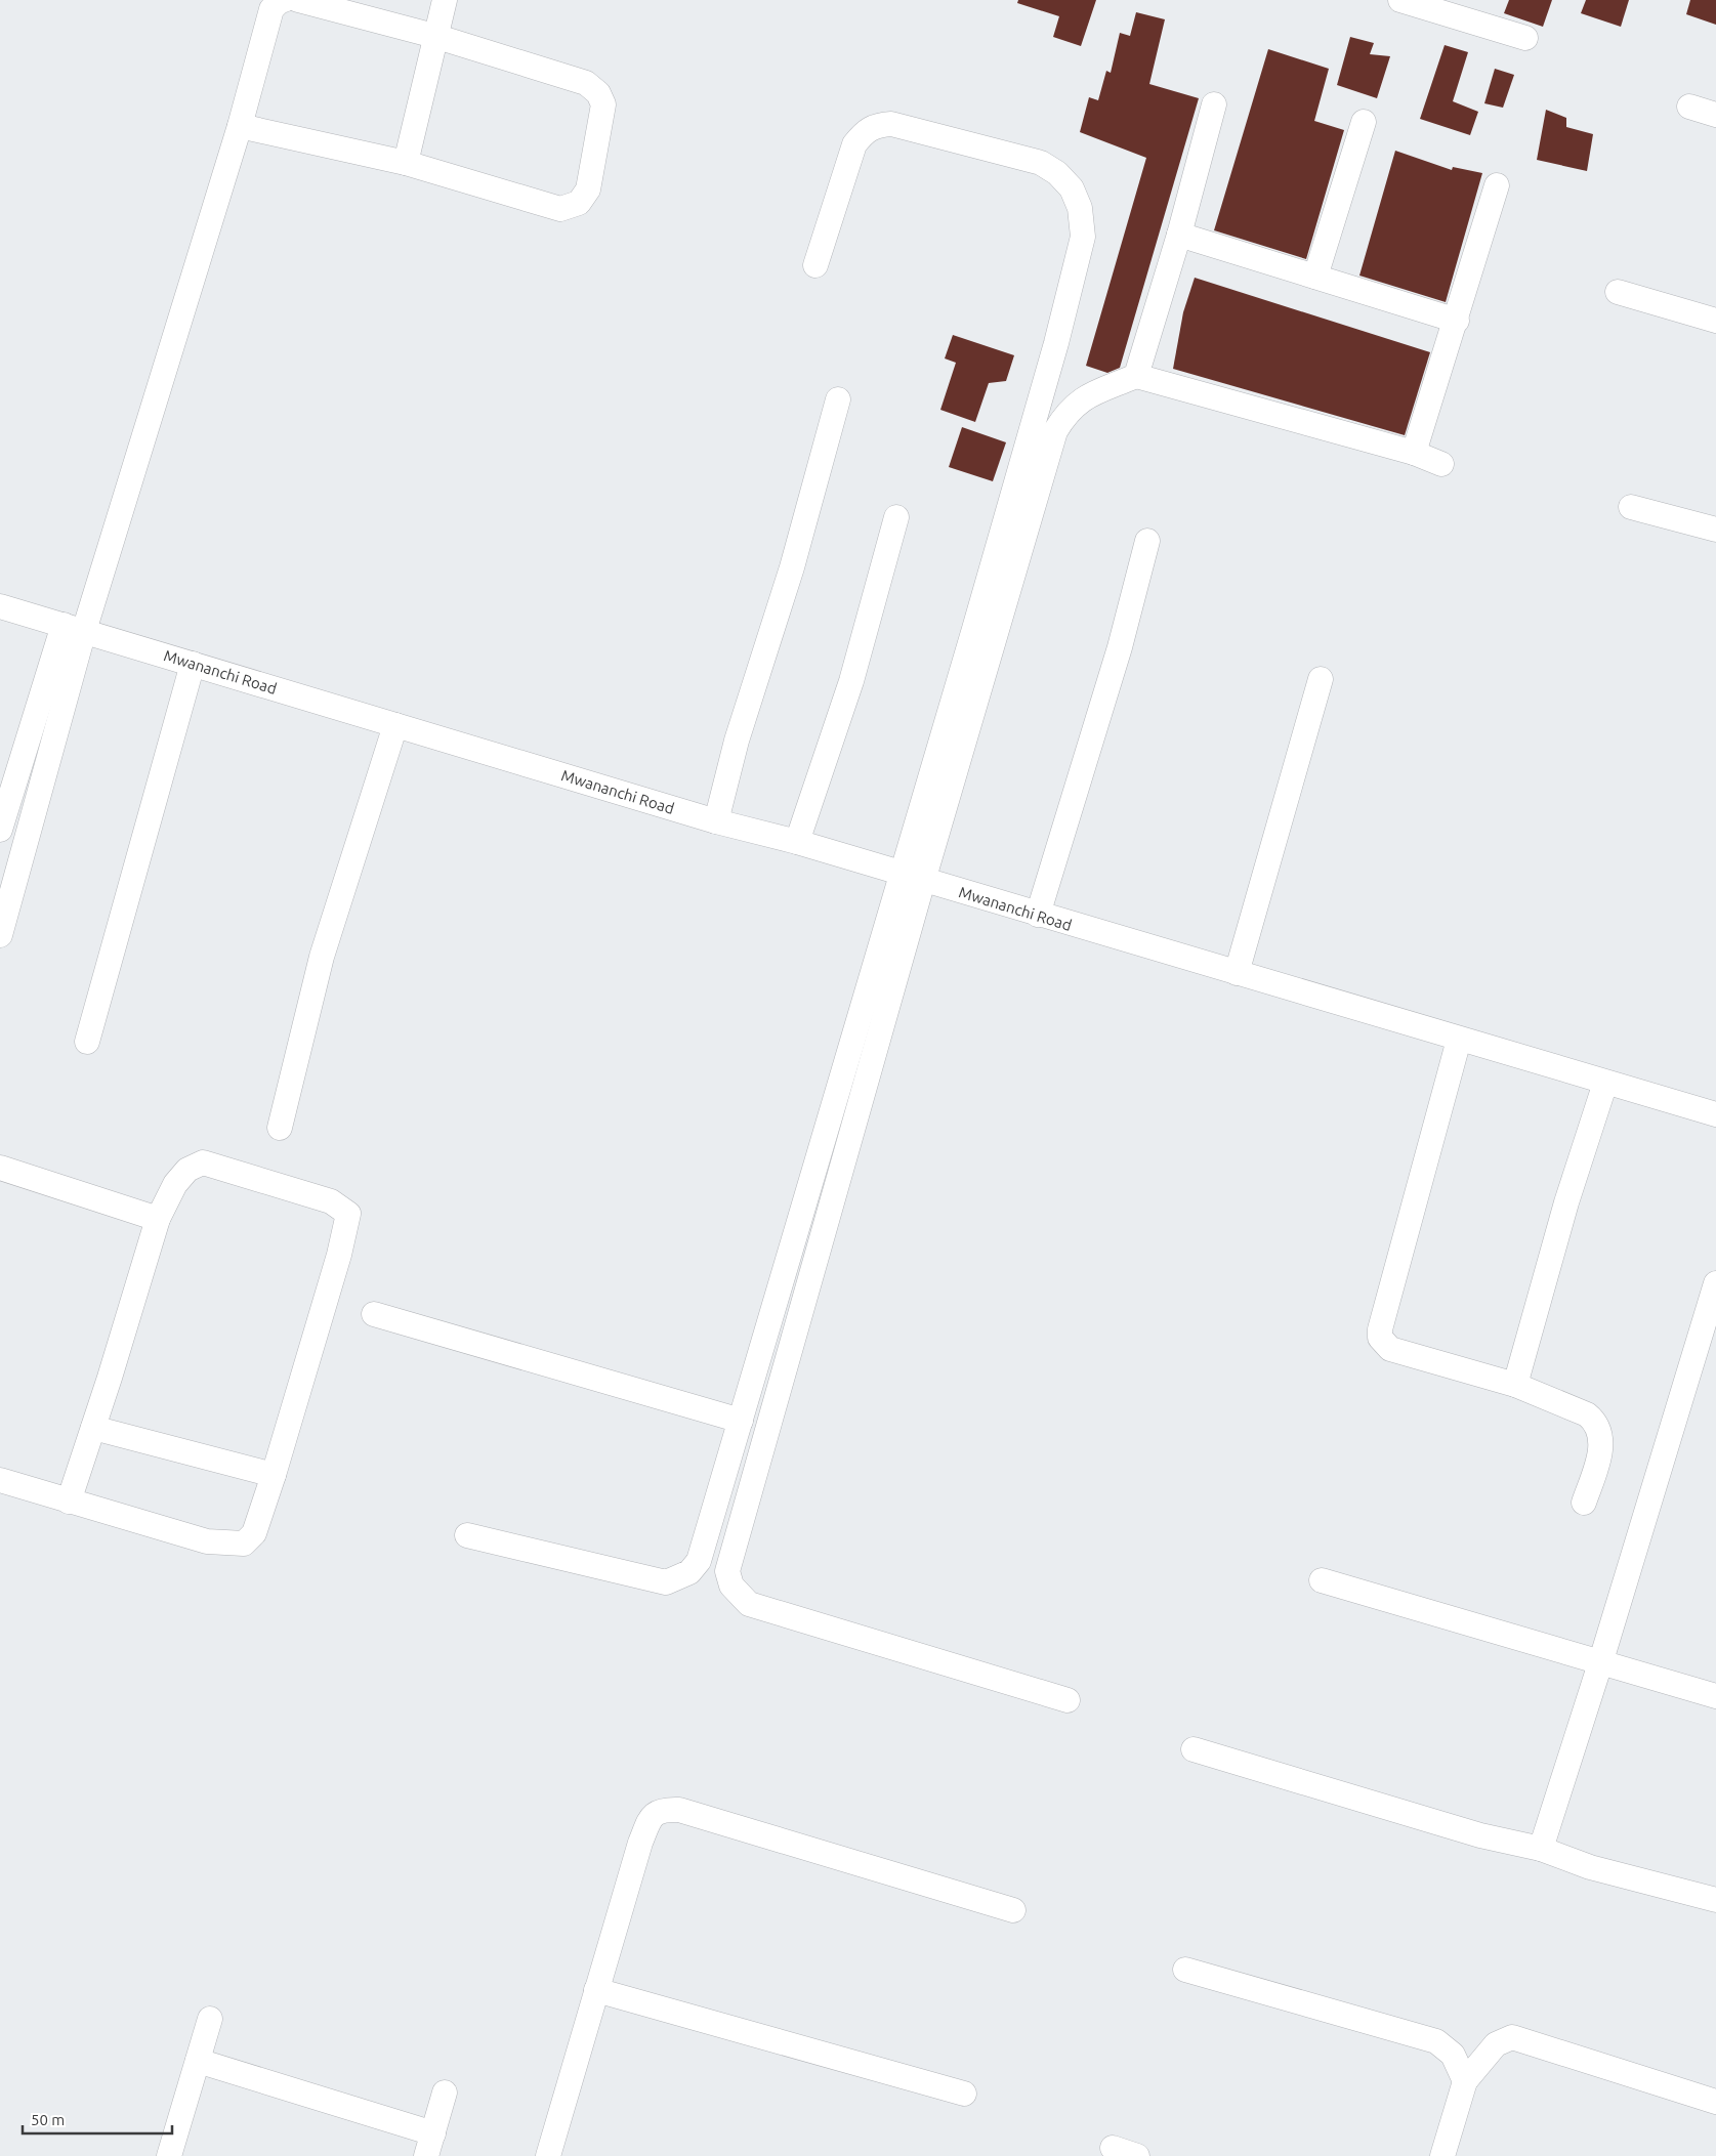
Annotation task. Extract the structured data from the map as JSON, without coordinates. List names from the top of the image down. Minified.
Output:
{"streets":{"street":["Mwananchi Road"]},"scale_bar":"50 m"}
